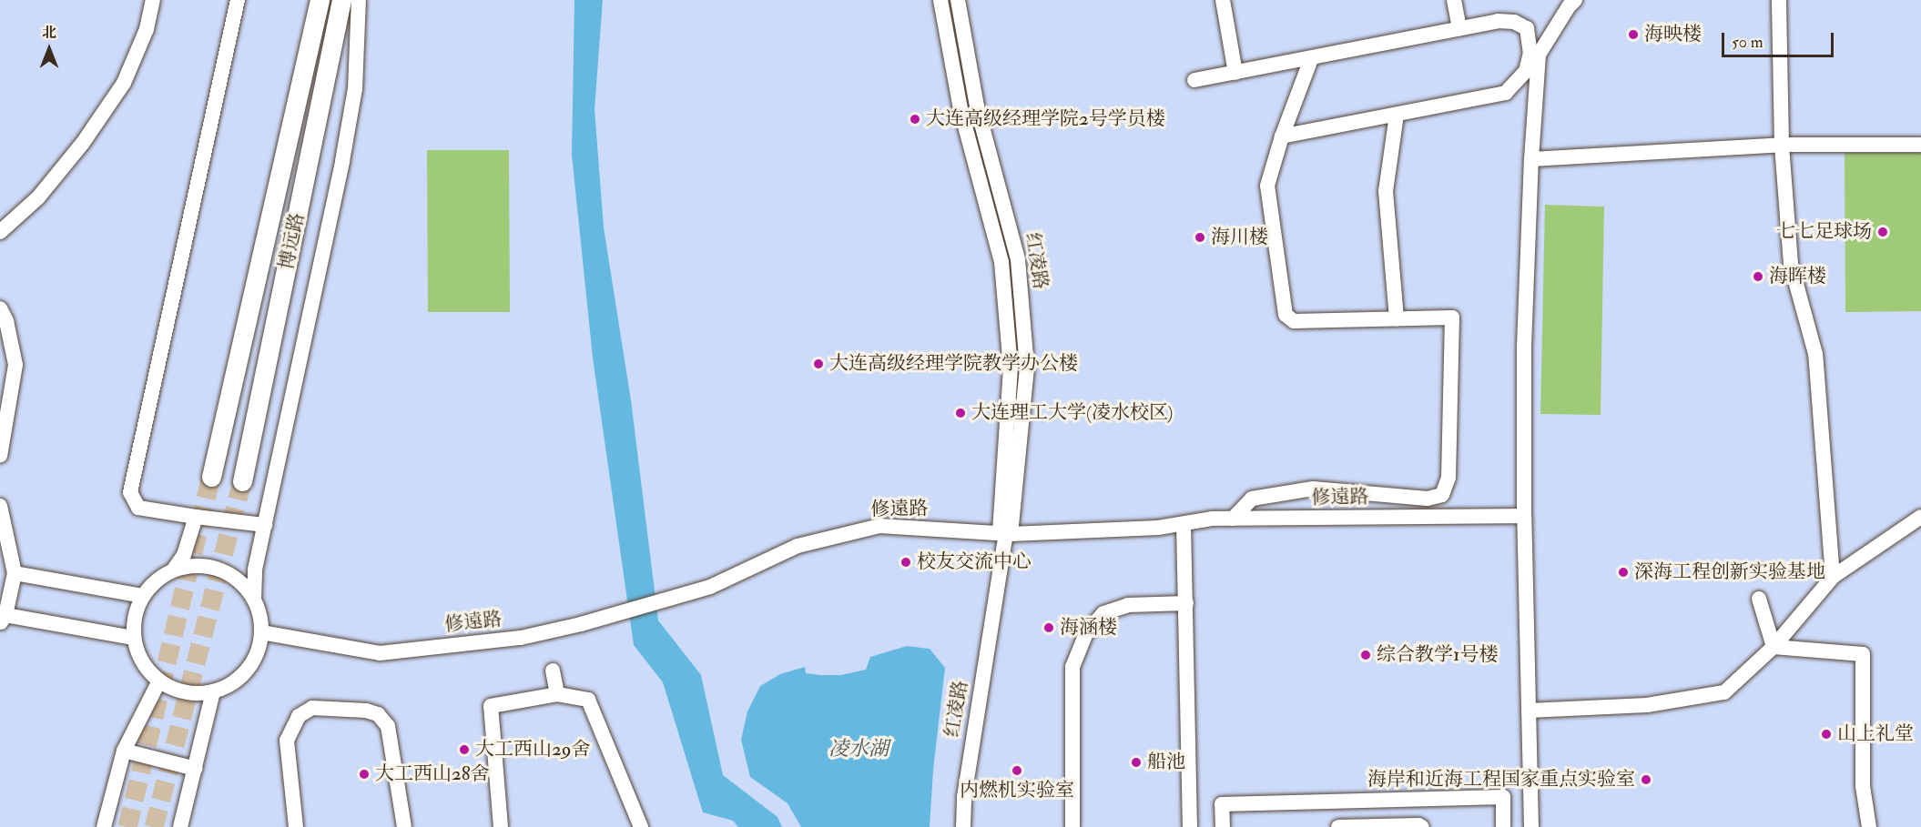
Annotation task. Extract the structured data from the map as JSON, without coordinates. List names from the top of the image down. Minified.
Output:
{"streets":{"main road":["博远路"],"street":["红凌路","修遠路"]},"crossings":[["红凌路","修遠路"]],"water":["凌水湖"],"places":["海映楼","大连高级经理学院2号学员楼","七七足球场","海川楼","海晖楼","大连高级经理学院教学办公楼","大连理工大学(凌水校区)","校友交流中心","深海工程创新实验基地","海涵楼","综合教学1号楼","山上礼堂","大工西山29舍","船池","内燃机实验室","大工西山28舍","海岸和近海工程国家重点实验室"],"scale_bar":"50 m","north":"top"}
